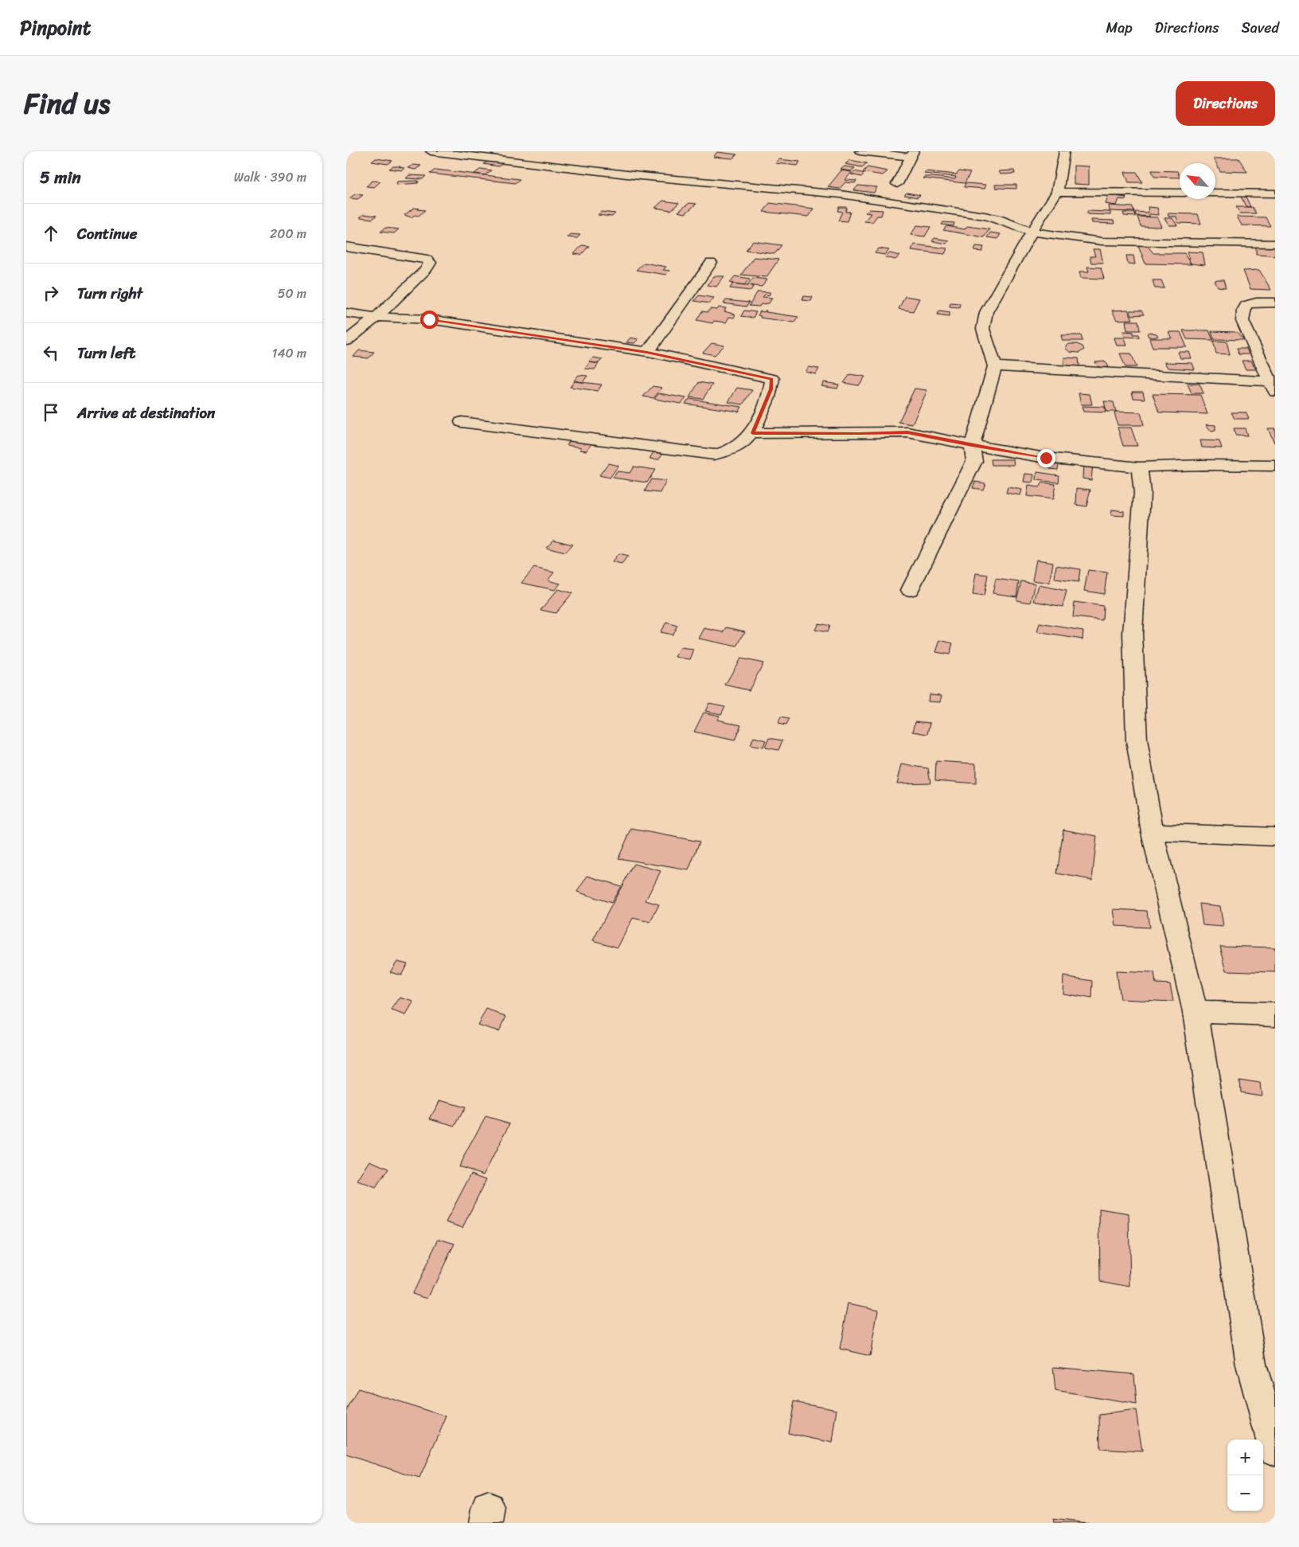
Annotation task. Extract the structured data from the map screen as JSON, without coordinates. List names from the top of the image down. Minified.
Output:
{"north":"top left","page":{"header":"Pinpoint","nav":["Map","Directions","Saved"],"title":"Find us","buttons":"Directions","heading":["5 min","Walk · 390 m"],"list":[["Continue","200 m"],["Turn right","50 m"],["Turn left","140 m"],"Arrive at destination"],"map_buttons":["+","−"]}}
